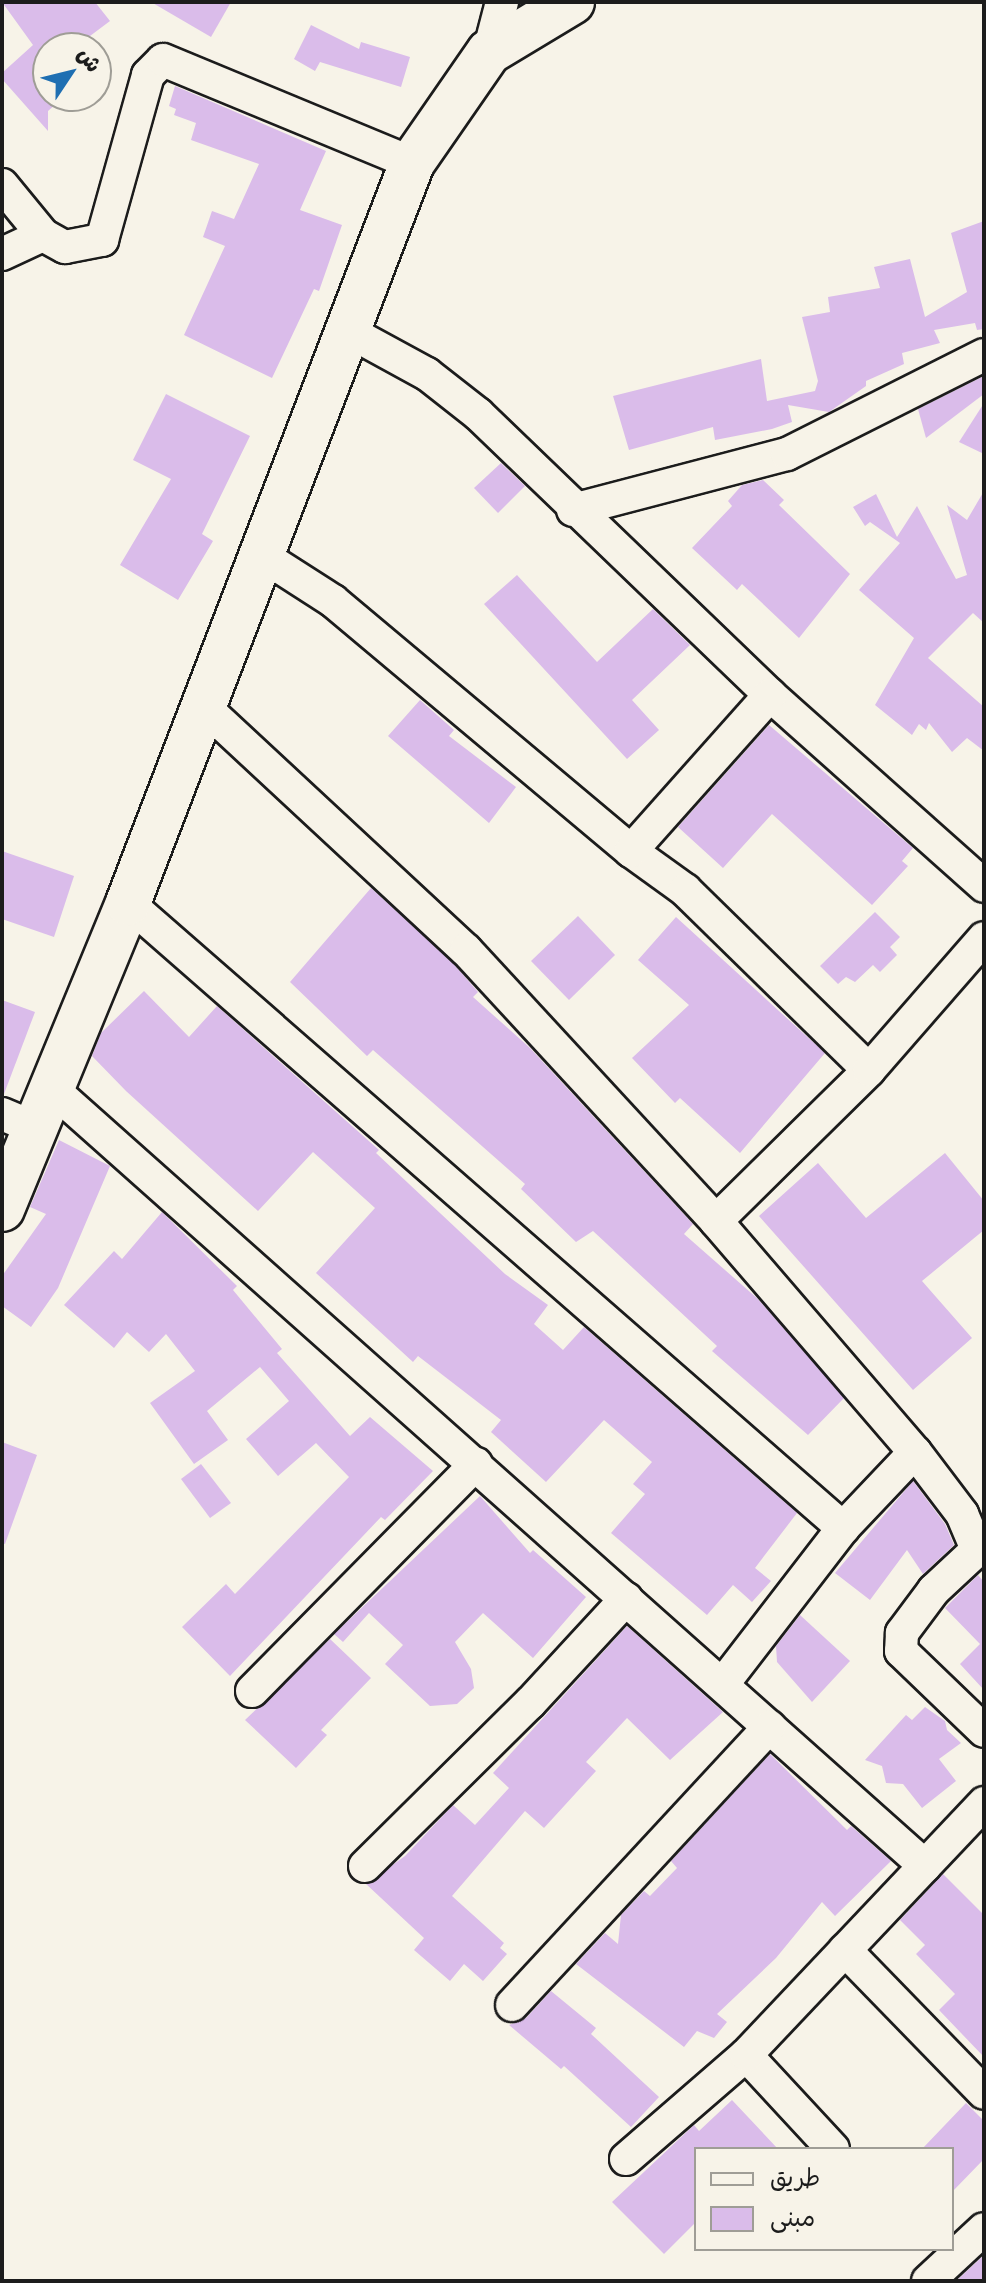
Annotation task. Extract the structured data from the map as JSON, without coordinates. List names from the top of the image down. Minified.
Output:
{"legend":["طريق","مبنى"],"north":"top right"}
